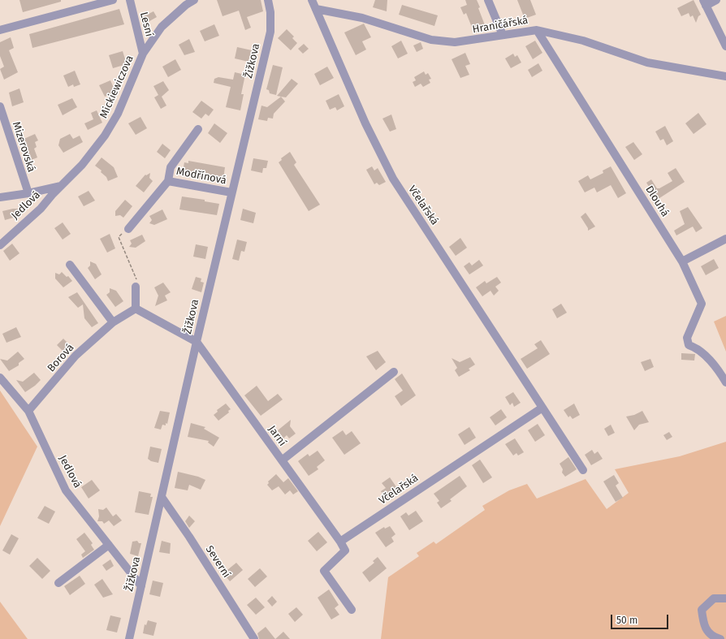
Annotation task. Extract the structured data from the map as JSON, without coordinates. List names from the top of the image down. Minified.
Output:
{"streets":{"street":["Lesní","Hraničářská","Žižkova","Mickiewiczova","Mizerovská","Modřínová","Dlouhá","Jedlová","Včelařská","Borová","Jarní","Severní"]},"crossings":[["Lesní","Mickiewiczova"],["Hraničářská","Dlouhá"],["Hraničářská","Včelařská"],["Žižkova","Modřínová"],["Žižkova","Jedlová"],["Žižkova","Jarní"],["Žižkova","Severní"],["Mickiewiczova","Mizerovská"],["Mickiewiczova","Jedlová"],["Jedlová","Borová"],["Včelařská","Jarní"]],"scale_bar":"50 m"}
